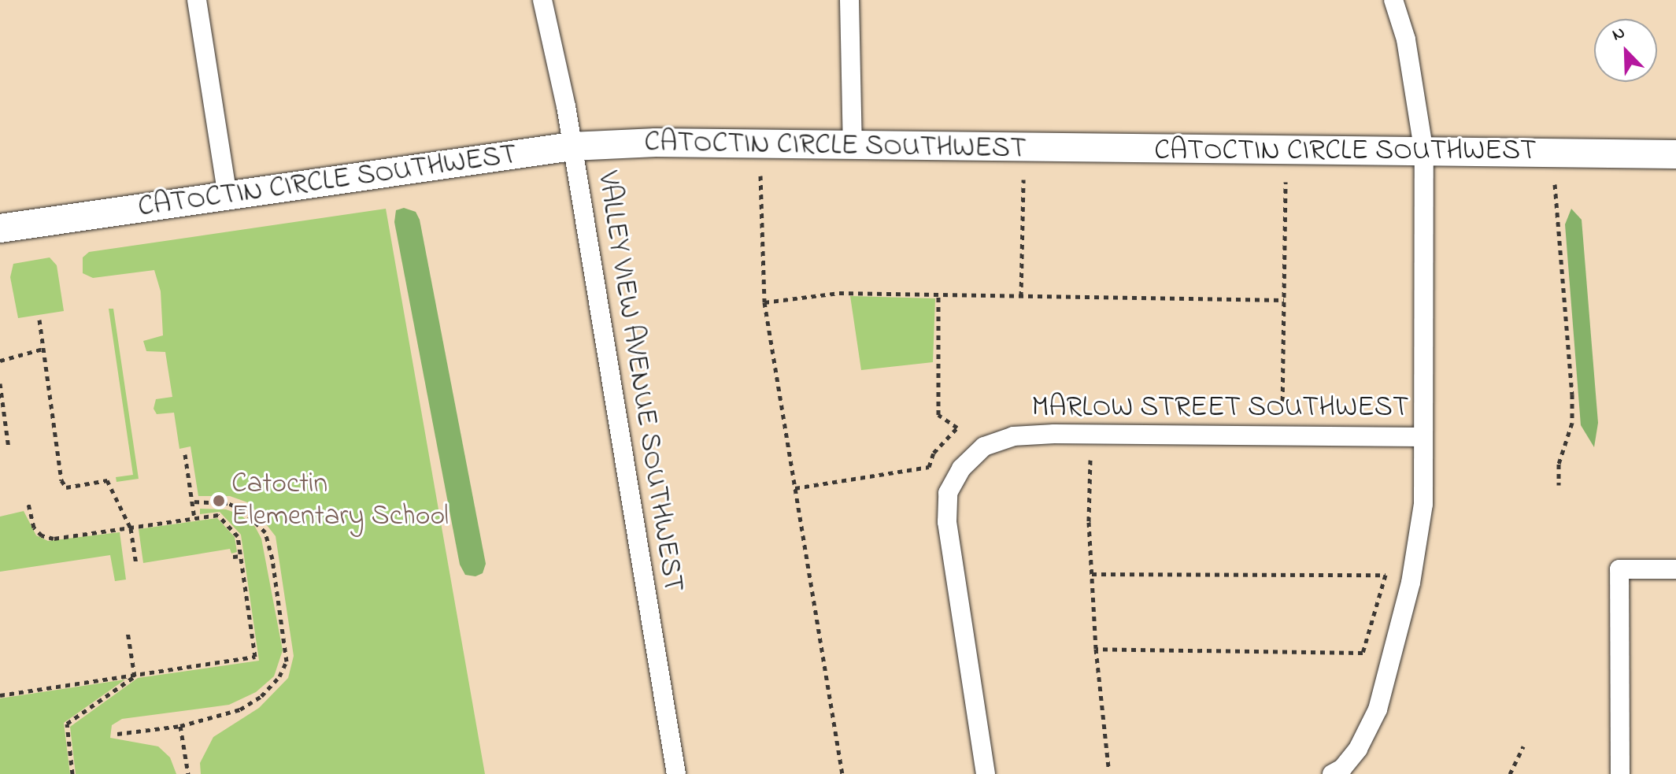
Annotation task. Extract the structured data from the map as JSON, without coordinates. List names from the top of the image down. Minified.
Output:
{"streets":{"main road":["CATOCTIN CIRCLE SOUTHWEST"],"street":["VALLEY VIEW AVENUE SOUTHWEST","MARLOW STREET SOUTHWEST"]},"crossings":[["CATOCTIN CIRCLE SOUTHWEST","VALLEY VIEW AVENUE SOUTHWEST"]],"places":["Catoctin Elementary School"],"north":"top left"}
